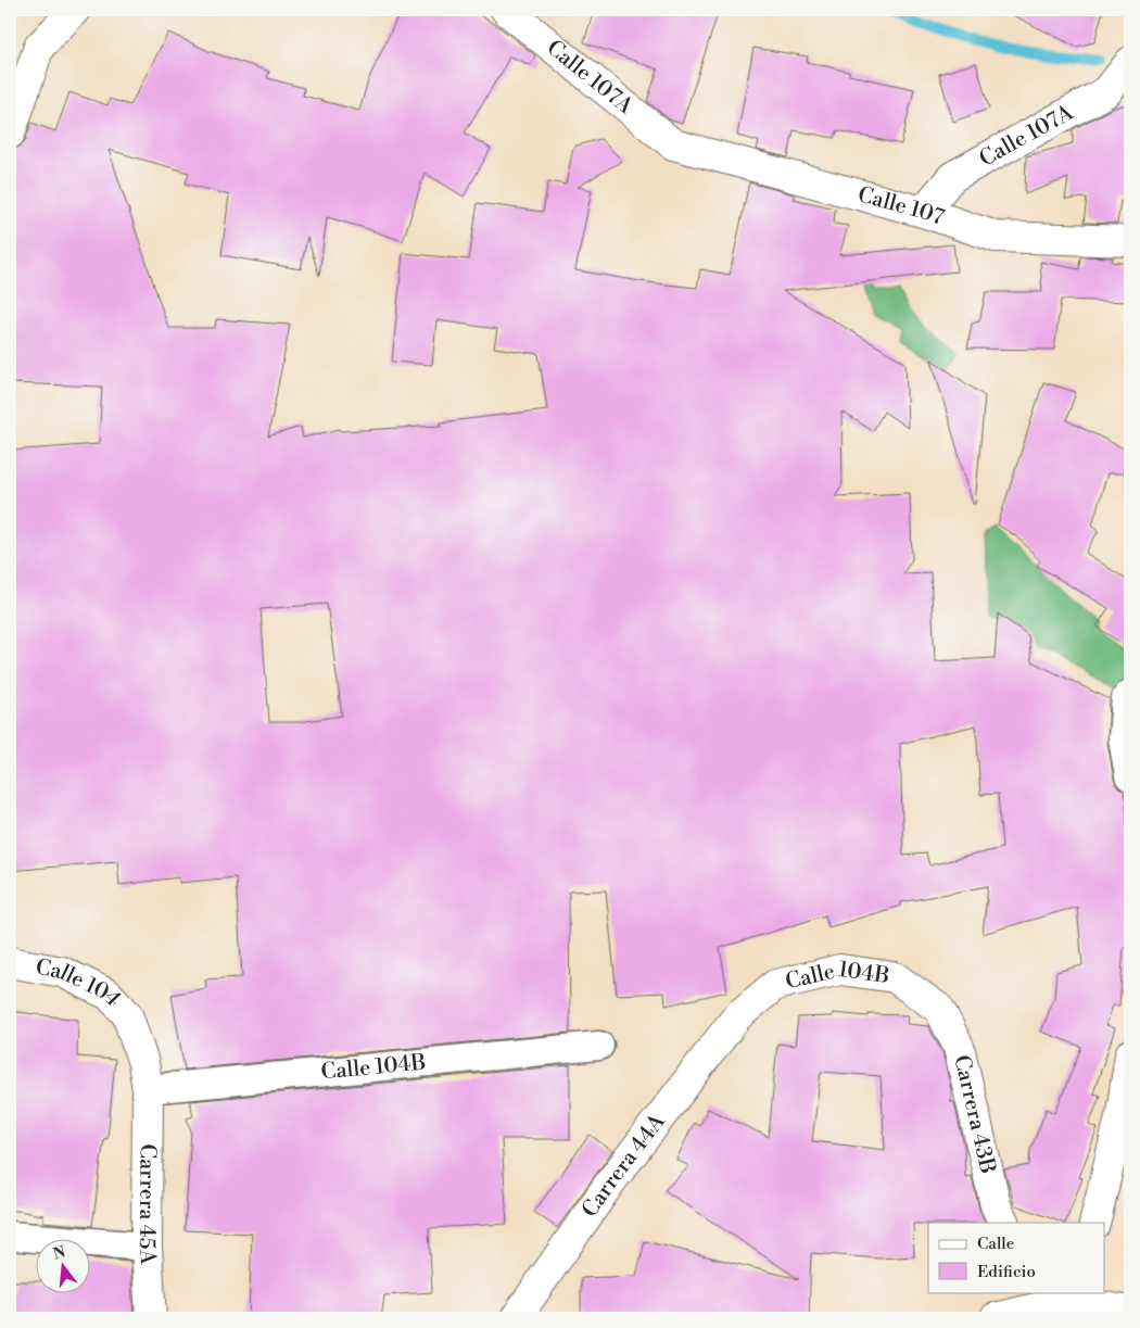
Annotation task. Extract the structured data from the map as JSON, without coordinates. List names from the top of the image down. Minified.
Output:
{"streets":{"street":["Calle 107A","Calle 107","Calle 104B","Calle 104","Carrera 43B","Carrera 44A","Carrera 45A"]},"crossings":[["Calle 107A","Calle 107"],["Calle 104B","Calle 104"],["Calle 104B","Carrera 43B"],["Calle 104B","Carrera 44A"],["Calle 104B","Carrera 45A"],["Calle 104","Carrera 45A"]],"legend":["Calle","Edificio"],"north":"top"}
